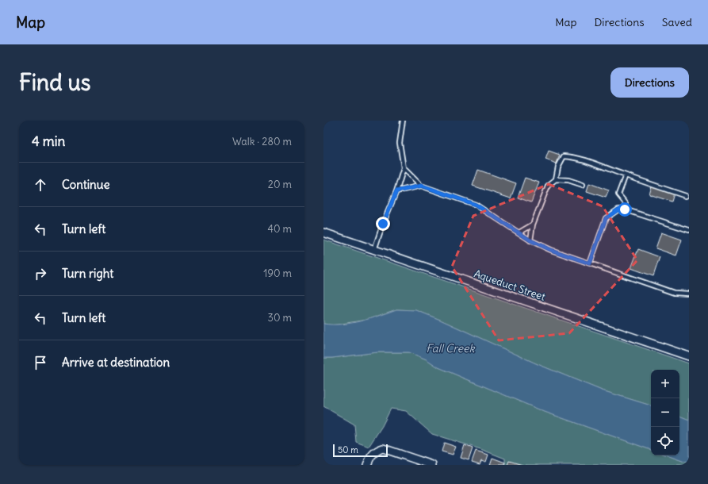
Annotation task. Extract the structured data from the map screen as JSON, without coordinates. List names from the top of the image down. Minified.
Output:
{"streets":{"street":["Aqueduct Street"]},"water":["Fall Creek"],"scale_bar":"50 m","page":{"header":"Map","nav":["Map","Directions","Saved"],"buttons":"Directions","title":"Find us","heading":["4 min","Walk · 280 m"],"list":[["Continue","20 m"],["Turn left","40 m"],["Turn right","190 m"],["Turn left","30 m"],"Arrive at destination"],"map_buttons":["+","−"],"scale":"50 m"}}
